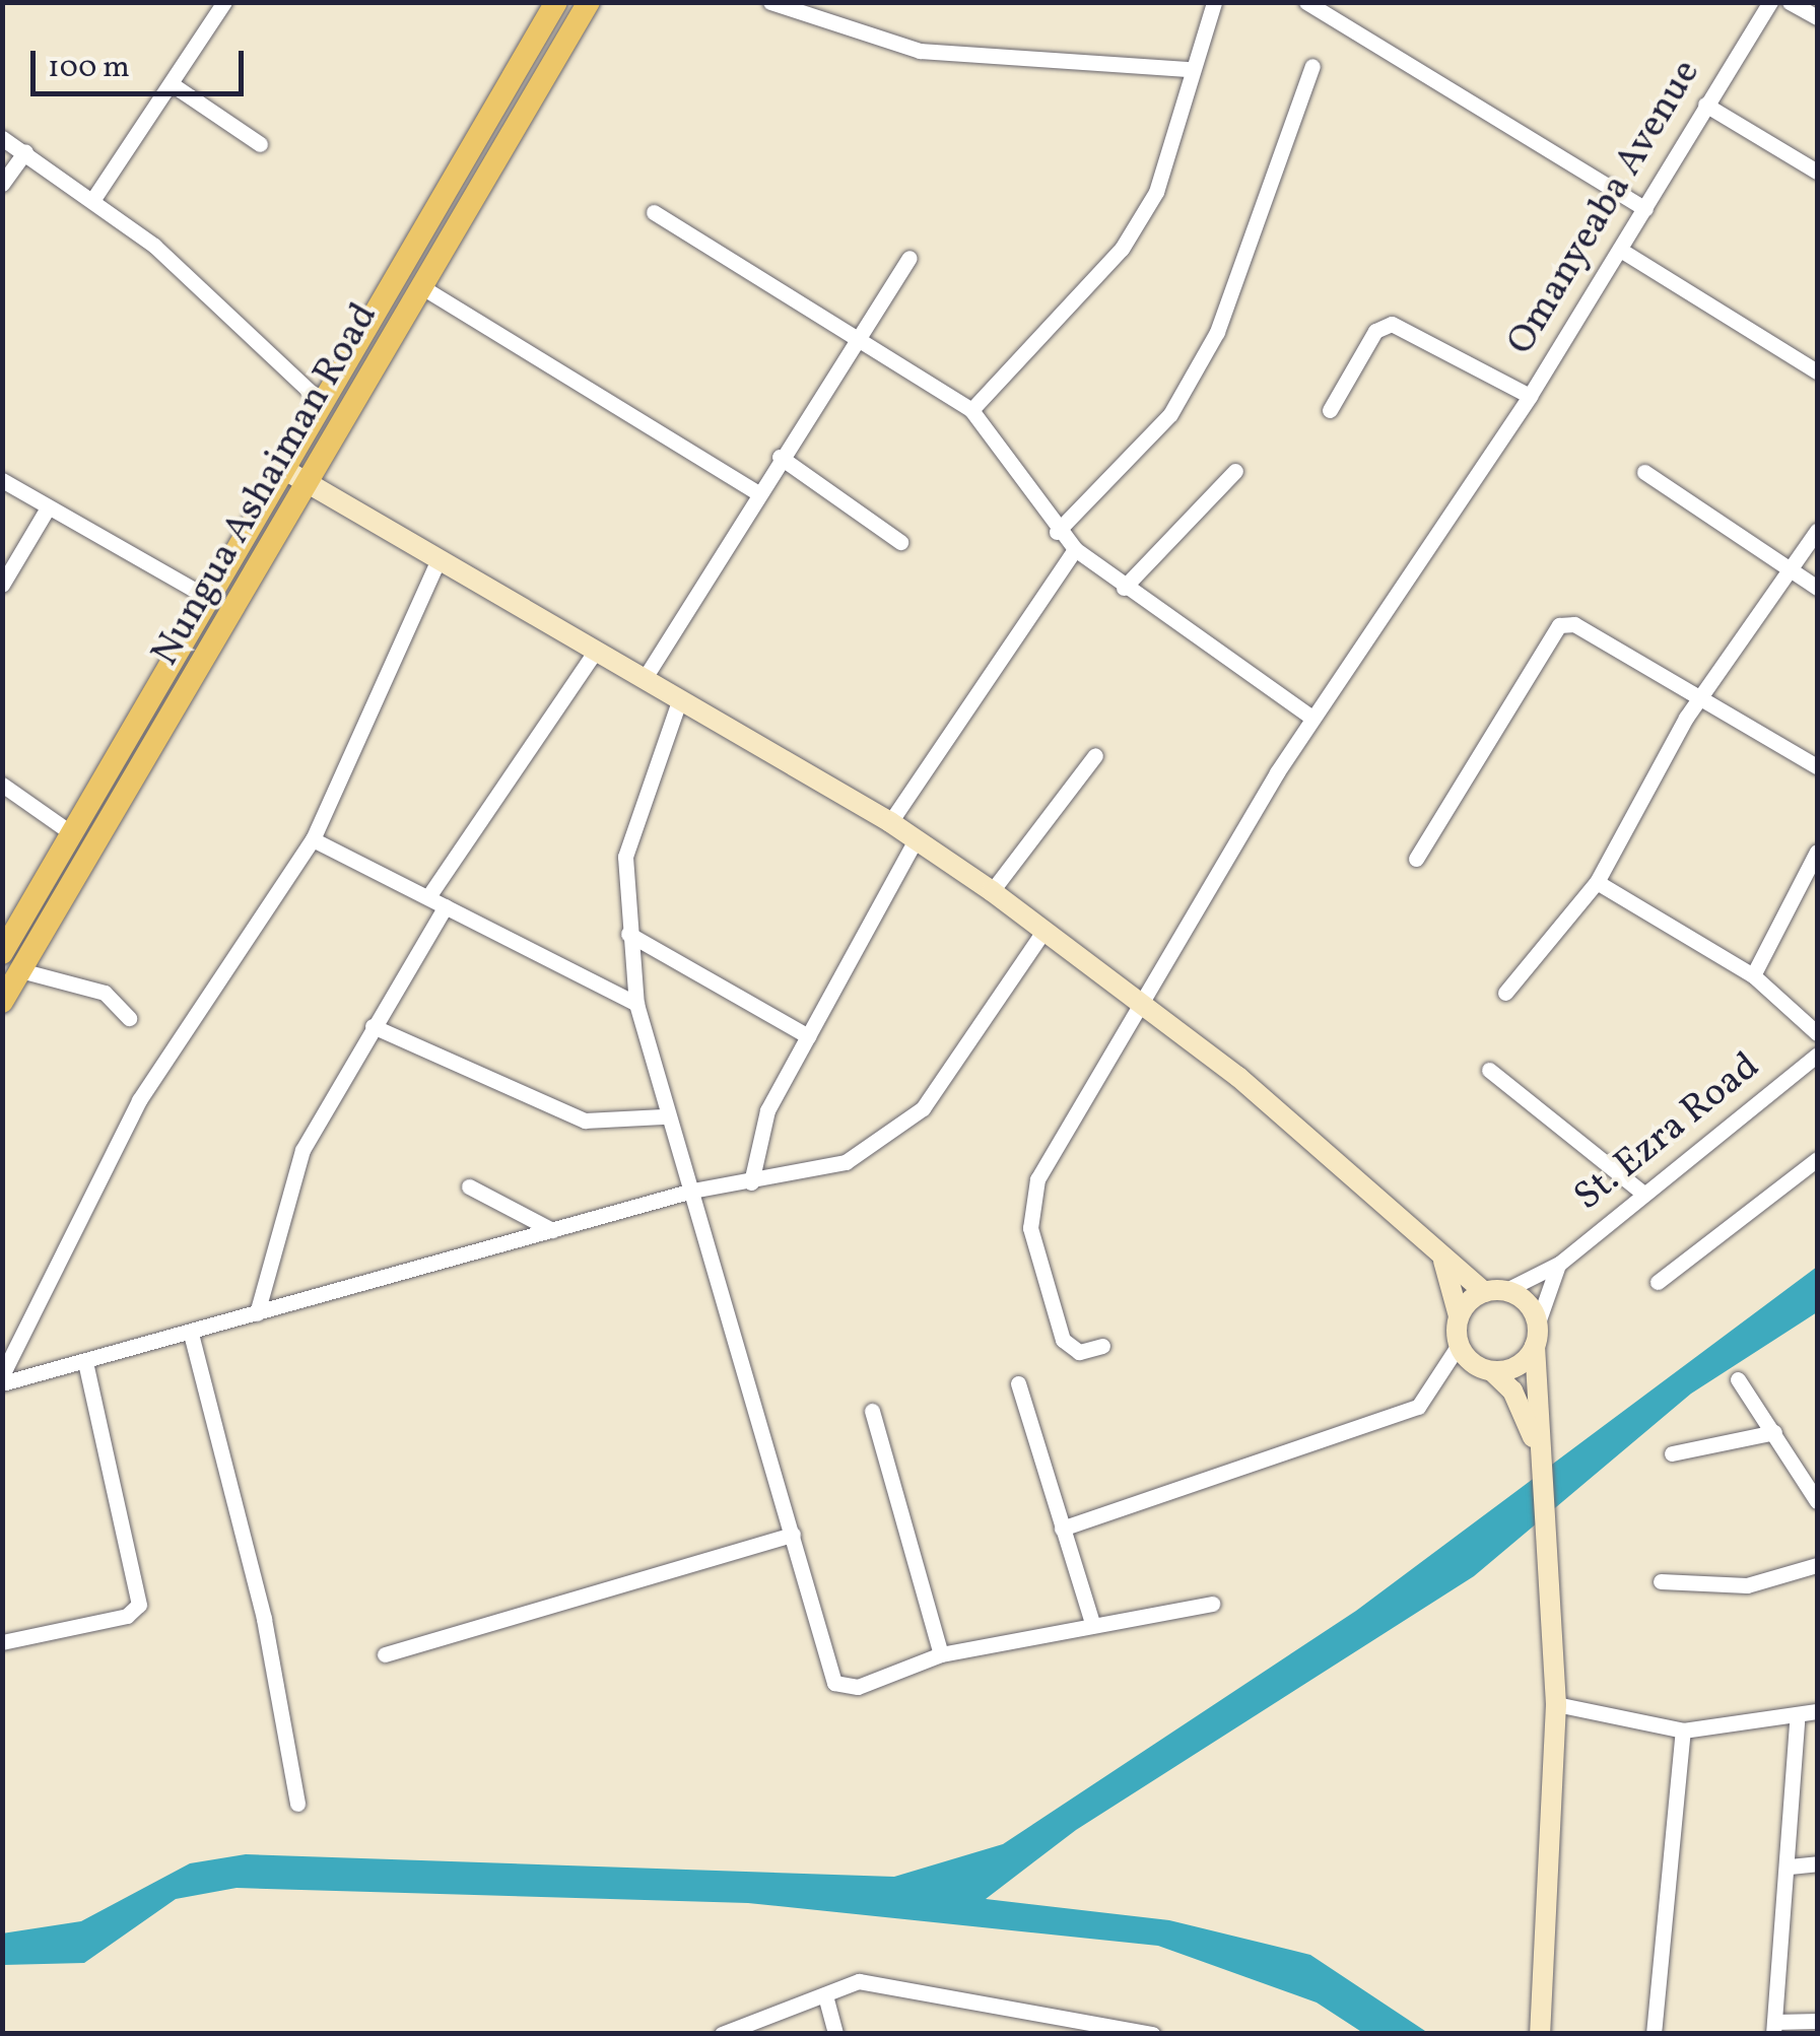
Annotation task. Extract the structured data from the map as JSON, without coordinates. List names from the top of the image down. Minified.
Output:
{"streets":{"main road":["Nungua Ashaiman Road"],"street":["Omanyeaba Avenue","St. Ezra Road"]},"scale_bar":"100 m"}
